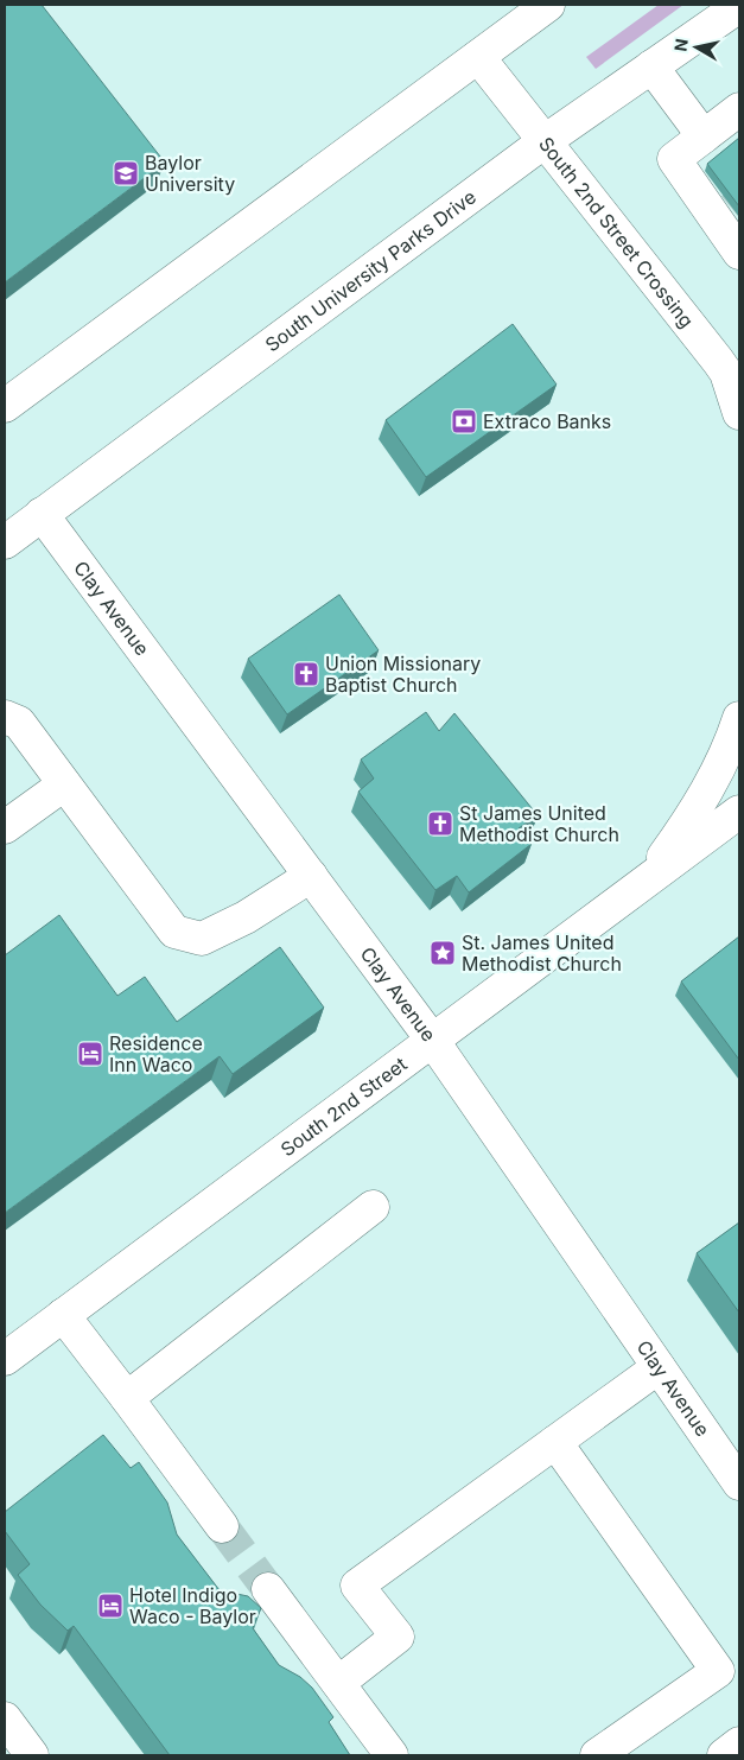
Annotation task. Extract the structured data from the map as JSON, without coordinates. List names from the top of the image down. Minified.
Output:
{"streets":{"street":["South 2nd Street Crossing","South University Parks Drive","Clay Avenue","South 2nd Street"]},"crossings":[["South 2nd Street Crossing","South University Parks Drive"],["South University Parks Drive","Clay Avenue"],["Clay Avenue","South 2nd Street"]],"places":{"school or university":["Baylor University"],"bank":["Extraco Banks"],"church":["Union Missionary Baptist Church","St James United Methodist Church"],"place":["St. James United Methodist Church"],"hotel":["Residence Inn Waco","Hotel Indigo Waco - Baylor"]},"north":"left"}
